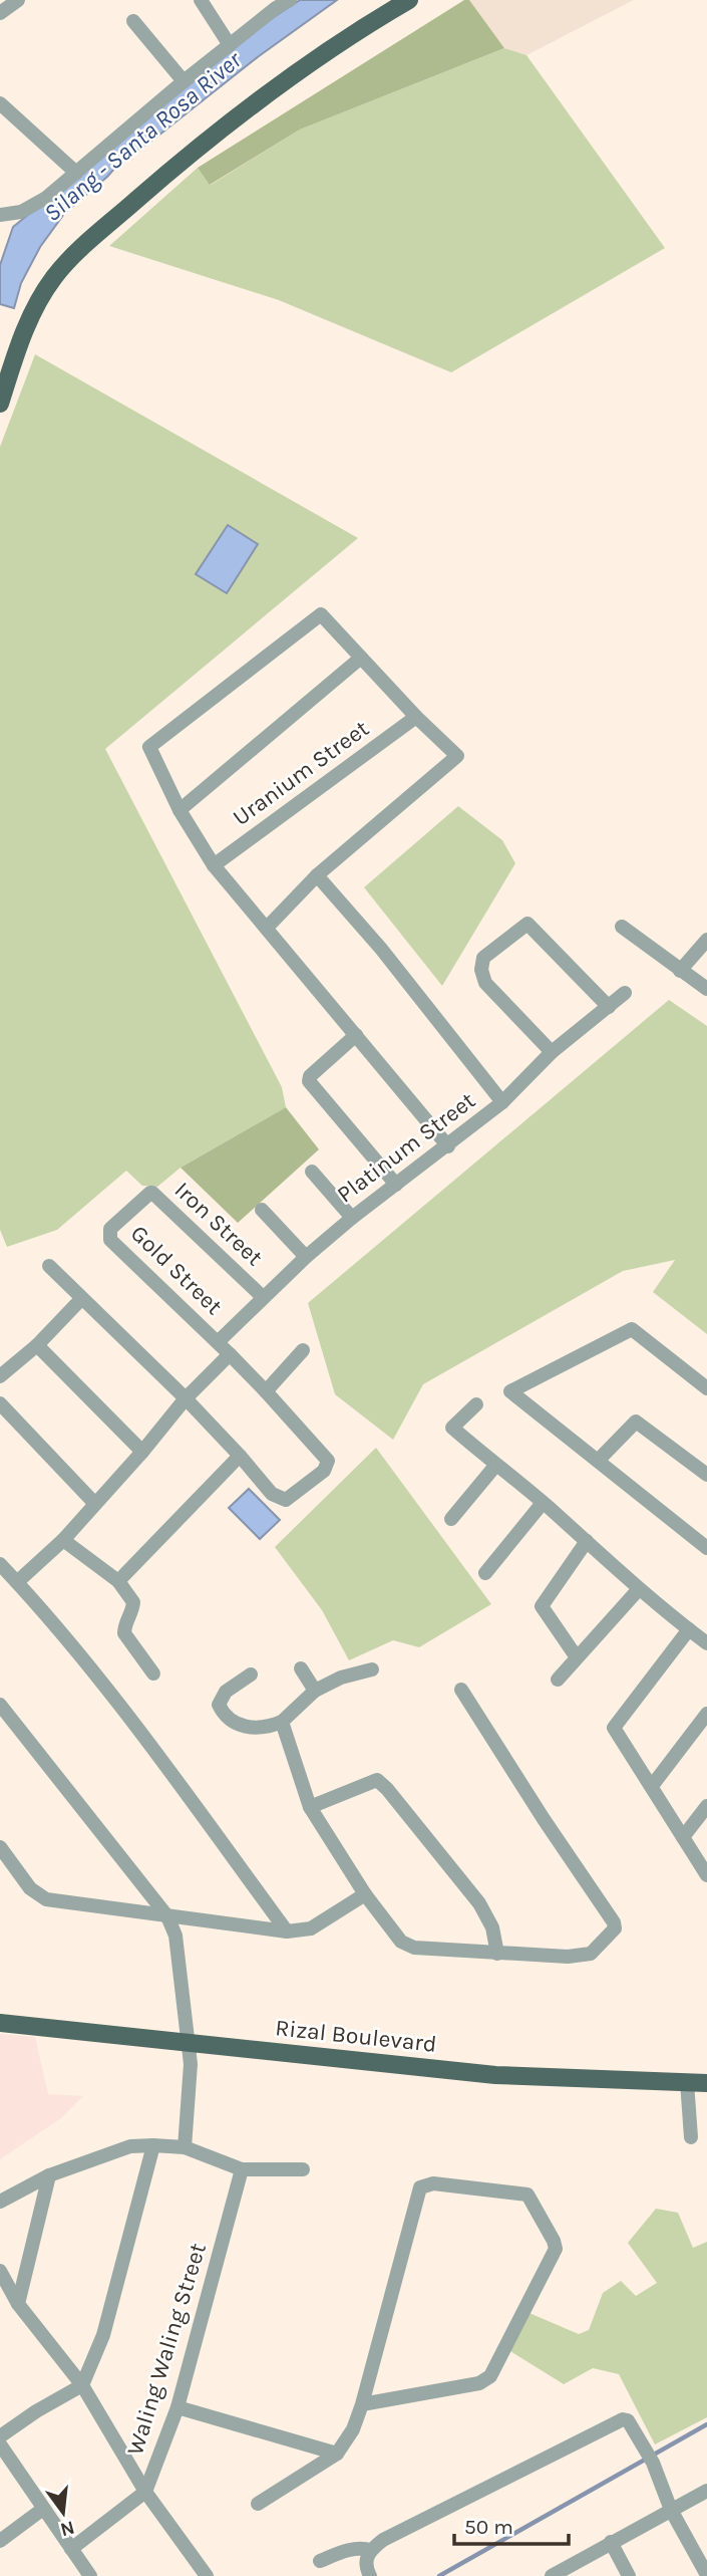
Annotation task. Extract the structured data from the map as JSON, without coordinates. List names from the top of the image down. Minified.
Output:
{"streets":{"main road":["Rizal Boulevard"],"street":["Uranium Street","Platinum Street","Iron Street","Gold Street","Waling Waling Street"]},"crossings":[["Platinum Street","Iron Street"],["Platinum Street","Gold Street"],["Iron Street","Gold Street"]],"water":["Silang - Santa Rosa River"],"scale_bar":"50 m","north":"bottom"}
